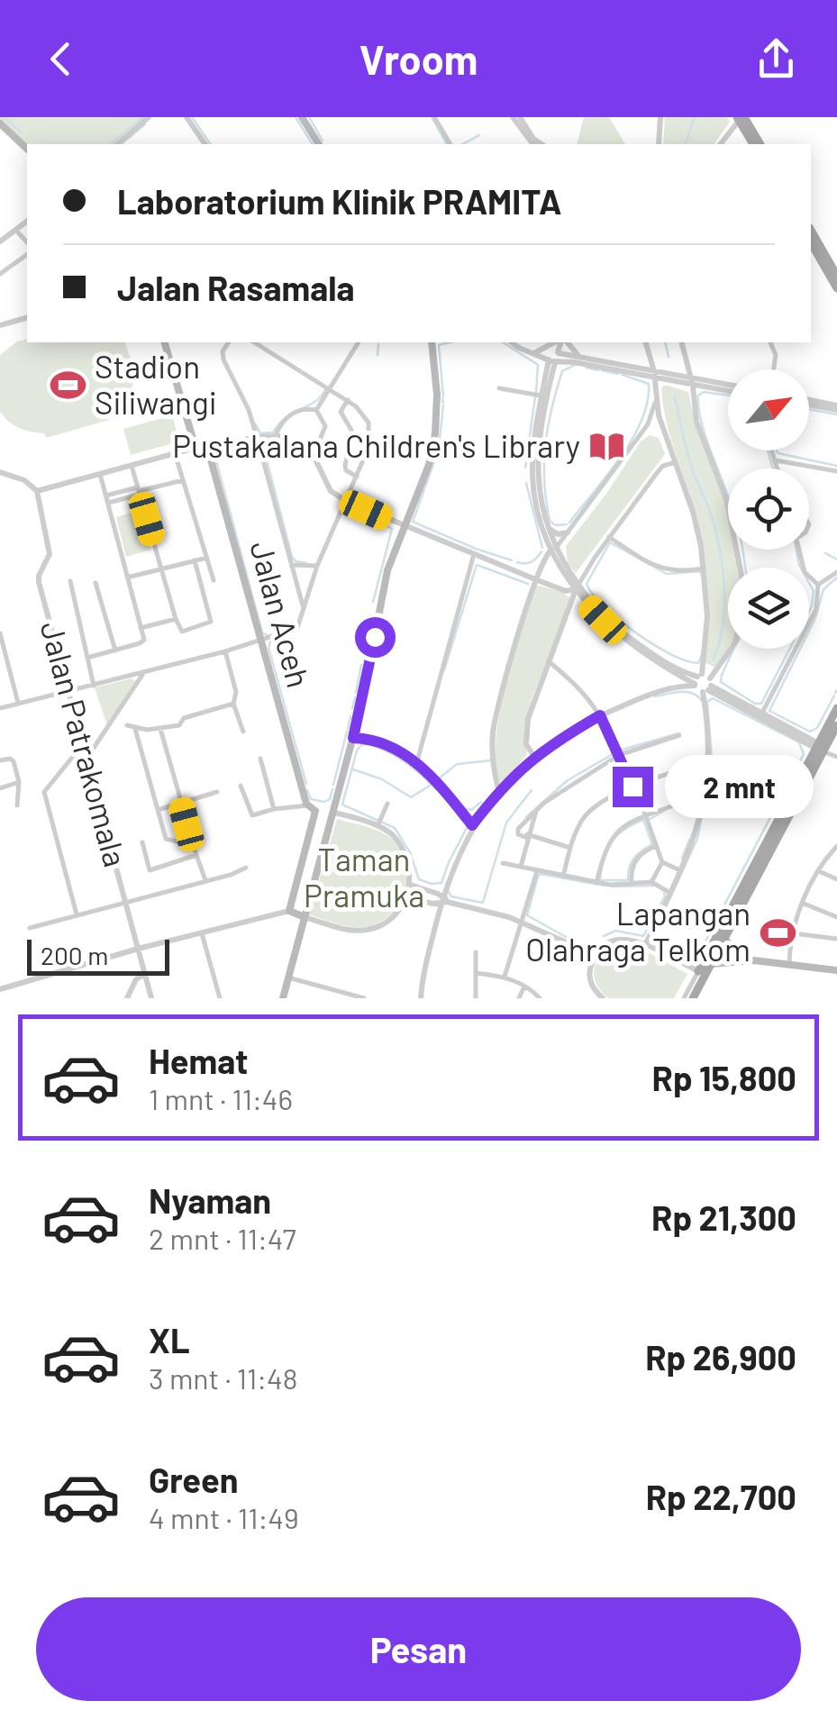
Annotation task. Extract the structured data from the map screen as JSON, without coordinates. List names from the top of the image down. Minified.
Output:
{"streets":{"main road":["Jalan Aceh"],"street":["Jalan Patrakomala"]},"parks":["Taman Pramuka"],"places":{"sports":["Stadion Siliwangi","Lapangan Olahraga Telkom"],"library":["Pustakalana Children's Library"]},"scale_bar":"200 m","north":"top right","page":{"header":"Vroom","banner":["Laboratorium Klinik PRAMITA","Jalan Rasamala"],"bubble":"2 mnt","scale":"200 m","list":[{"name":"Hemat","note":"1 mnt · 11:46","value":"Rp 15,800"},{"name":"Nyaman","note":"2 mnt · 11:47","value":"Rp 21,300"},{"name":"XL","note":"3 mnt · 11:48","value":"Rp 26,900"},{"name":"Green","note":"4 mnt · 11:49","value":"Rp 22,700"}],"buttons":"Pesan"}}
